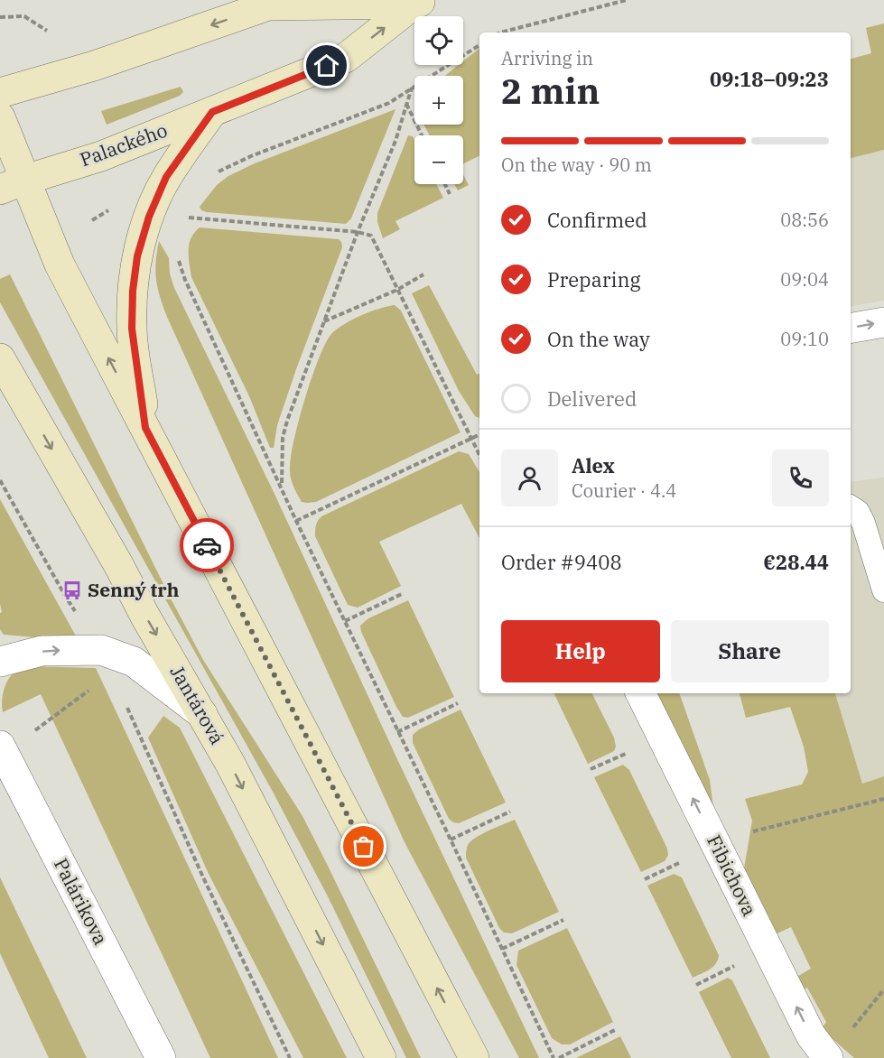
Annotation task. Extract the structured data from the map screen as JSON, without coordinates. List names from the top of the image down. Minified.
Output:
{"streets":{"street":["Palackého","Jantárová","Fibichova","Palárikova"]},"one_way":["Fibichova"],"places":{"bus stop":["Senný trh"]},"page":{"map_buttons":["+","−"],"heading":["2 min","Arriving in","09:18–09:23"],"panel":["Alex","Courier · 4.4","Order #9408","€28.44"],"bar":"On the way · 90 m","list":[["Confirmed","08:56"],["Preparing","09:04"],["On the way","09:10"],"Delivered"],"buttons":["Help","Share"]}}
